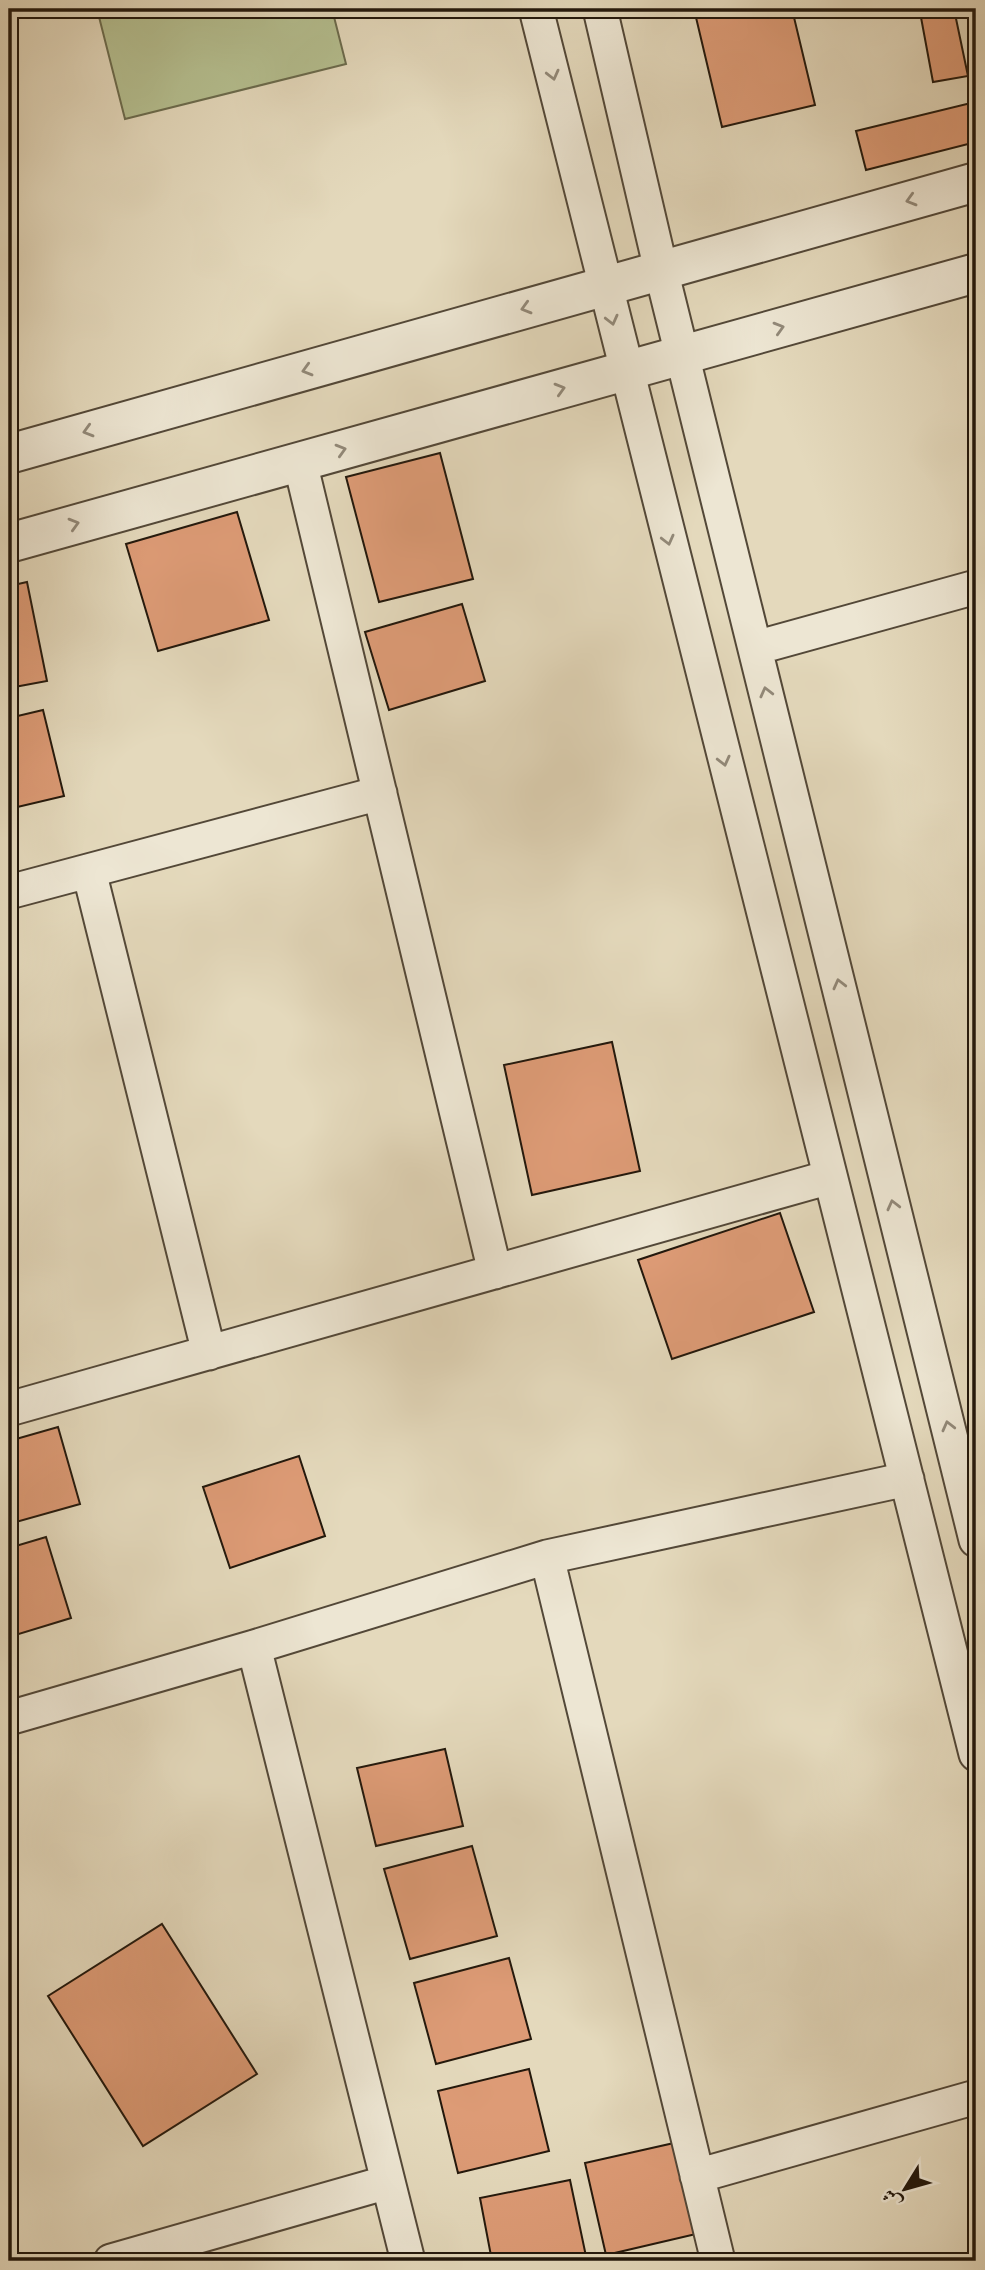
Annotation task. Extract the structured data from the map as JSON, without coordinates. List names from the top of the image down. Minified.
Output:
{"north":"bottom left"}
